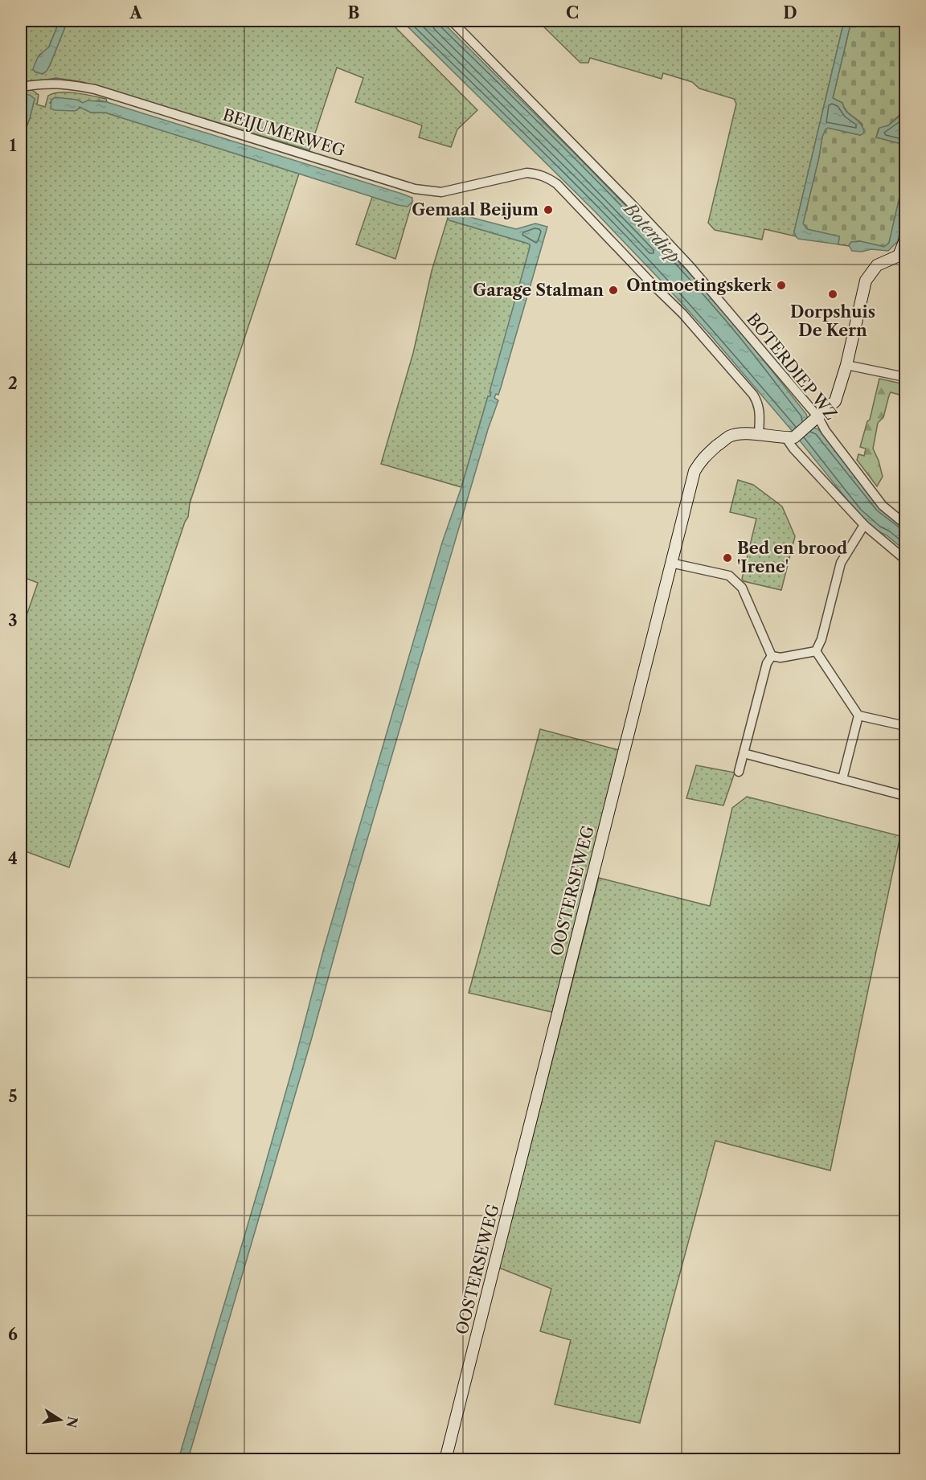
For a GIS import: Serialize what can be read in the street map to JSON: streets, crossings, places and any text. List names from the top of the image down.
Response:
{
  "streets": {
    "street": ["BEIJUMERWEG", "BOTERDIEP WZ", "OOSTERSEWEG"]
  },
  "crossings": [
    ["BEIJUMERWEG", "OOSTERSEWEG"]
  ],
  "water": ["Boterdiep"],
  "places": [
    "Gemaal Beijum",
    "Ontmoetingskerk",
    "Garage Stalman",
    "Dorpshuis De Kern",
    "Bed en brood 'Irene'"
  ],
  "north": "right",
  "grid": {
    "columns": [
      "A",
      "B",
      "C",
      "D"
    ],
    "rows": [
      "1",
      "2",
      "3",
      "4",
      "5",
      "6"
    ]
  }
}
